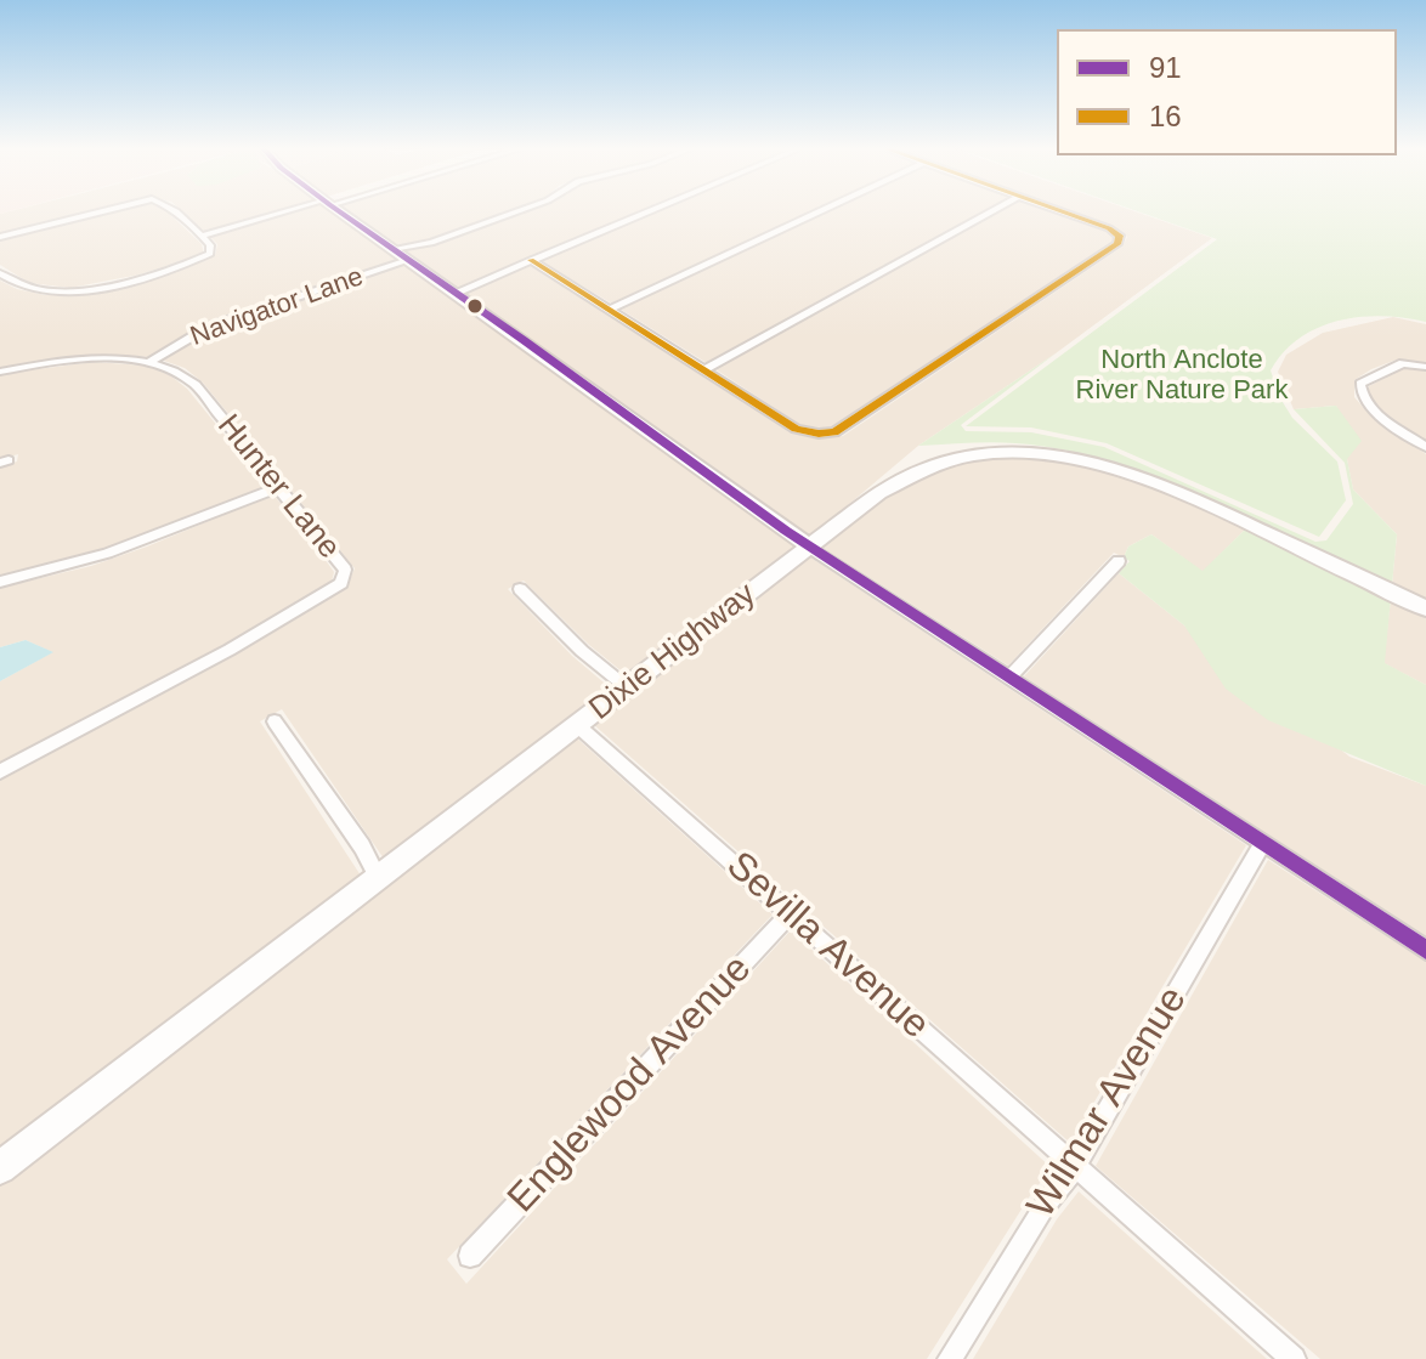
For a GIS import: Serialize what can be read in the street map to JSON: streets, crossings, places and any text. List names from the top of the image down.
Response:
{
  "streets": {
    "street": [
      "Navigator Lane",
      "Hunter Lane",
      "Dixie Highway",
      "Sevilla Avenue",
      "Englewood Avenue",
      "Wilmar Avenue"
    ]
  },
  "crossings": [
    ["Navigator Lane", "Hunter Lane"],
    ["Dixie Highway", "Sevilla Avenue"],
    ["Sevilla Avenue", "Englewood Avenue"],
    ["Sevilla Avenue", "Wilmar Avenue"]
  ],
  "parks": ["North Anclote River Nature Park"],
  "lines": ["transit line 91", "transit line 16"],
  "legend": ["91", "16"]
}
